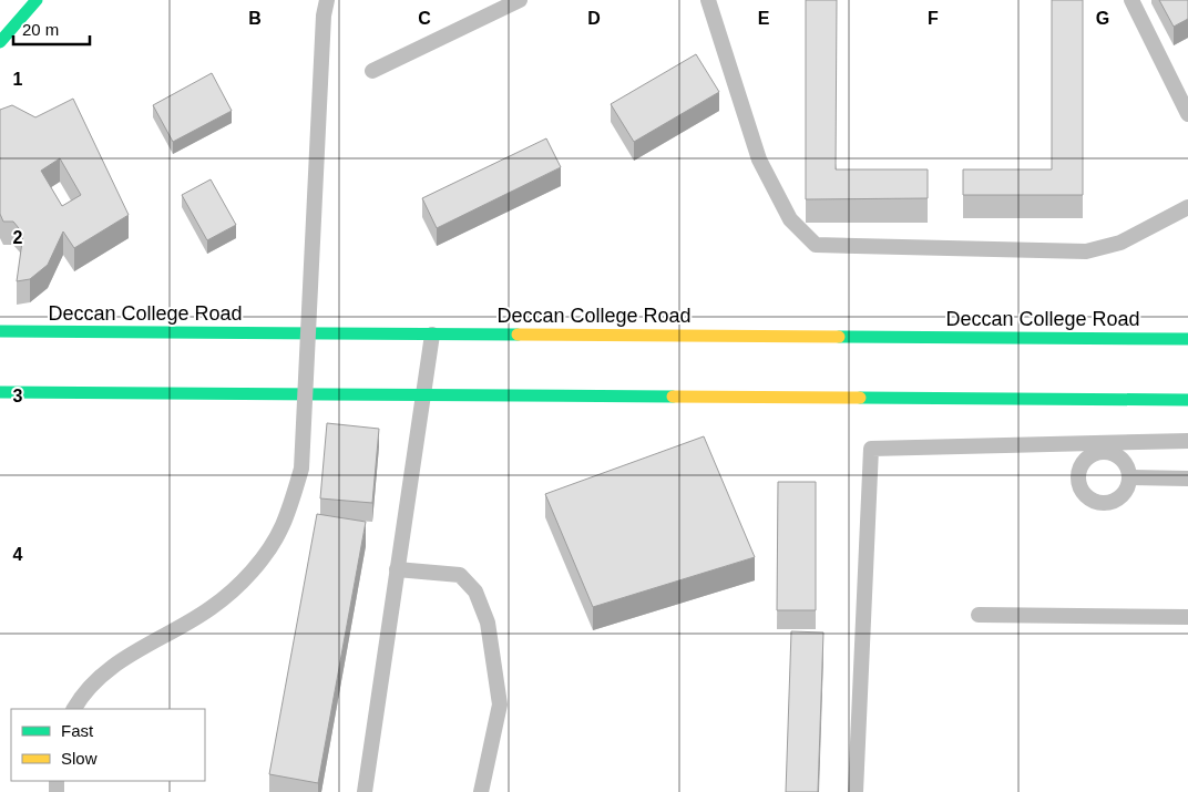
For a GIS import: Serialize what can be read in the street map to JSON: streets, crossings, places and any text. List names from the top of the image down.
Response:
{
  "streets": {
    "main road": ["Deccan College Road"]
  },
  "legend": ["Fast", "Slow"],
  "scale_bar": "20 m",
  "grid": {
    "columns": [
      "B",
      "C",
      "D",
      "E",
      "F",
      "G"
    ],
    "rows": [
      "1",
      "2",
      "3",
      "4"
    ]
  }
}
